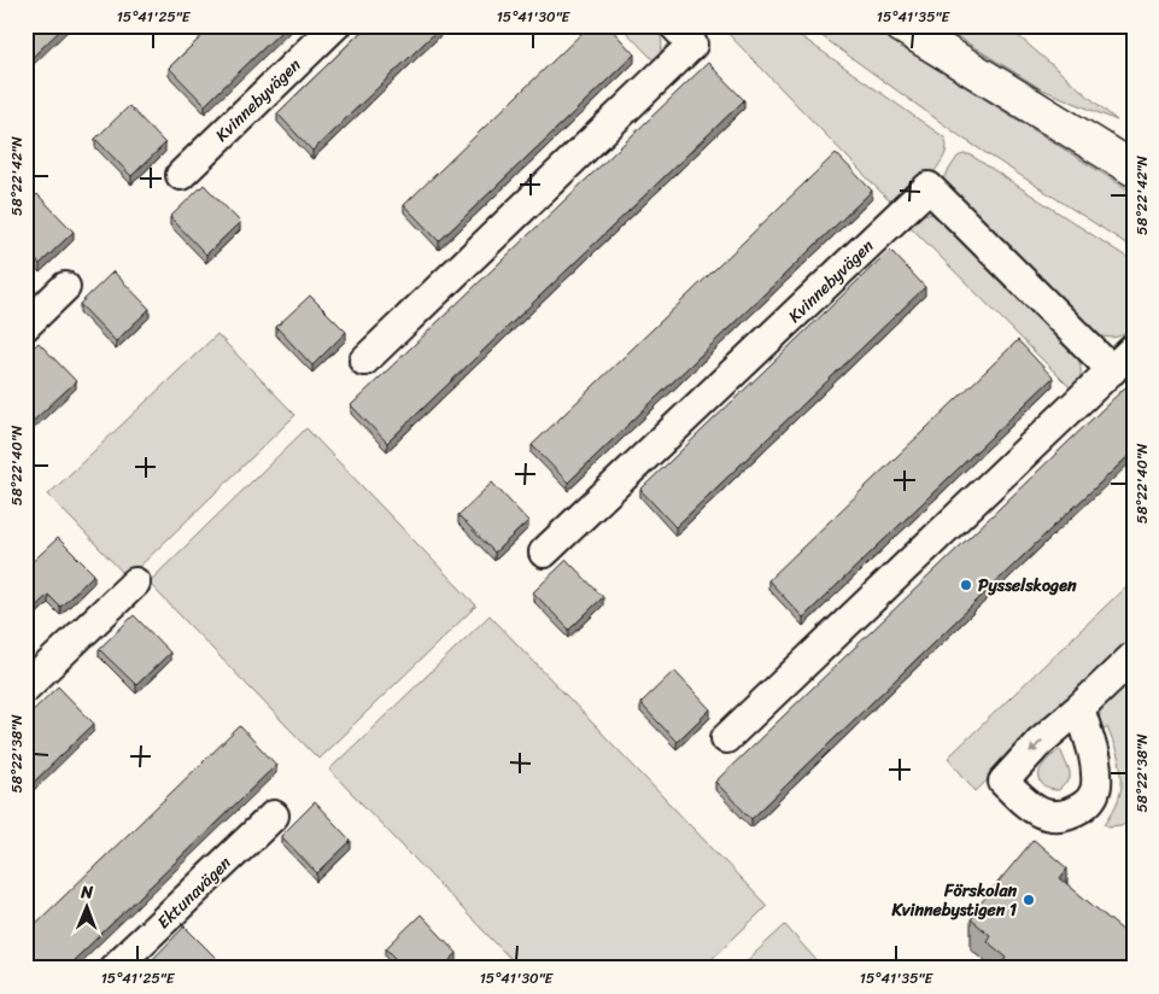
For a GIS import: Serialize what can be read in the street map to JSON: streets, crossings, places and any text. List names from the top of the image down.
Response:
{
  "streets": {
    "street": ["Kvinnebyvägen", "Ektunavägen"]
  },
  "places": ["Pysselskogen", "Förskolan Kvinnebystigen 1"],
  "north": "top",
  "coordinates": [
    "15°41'25\"E",
    "15°41'30\"E",
    "15°41'35\"E",
    "58°22'42\"N",
    "58°22'40\"N",
    "58°22'38\"N"
  ]
}
